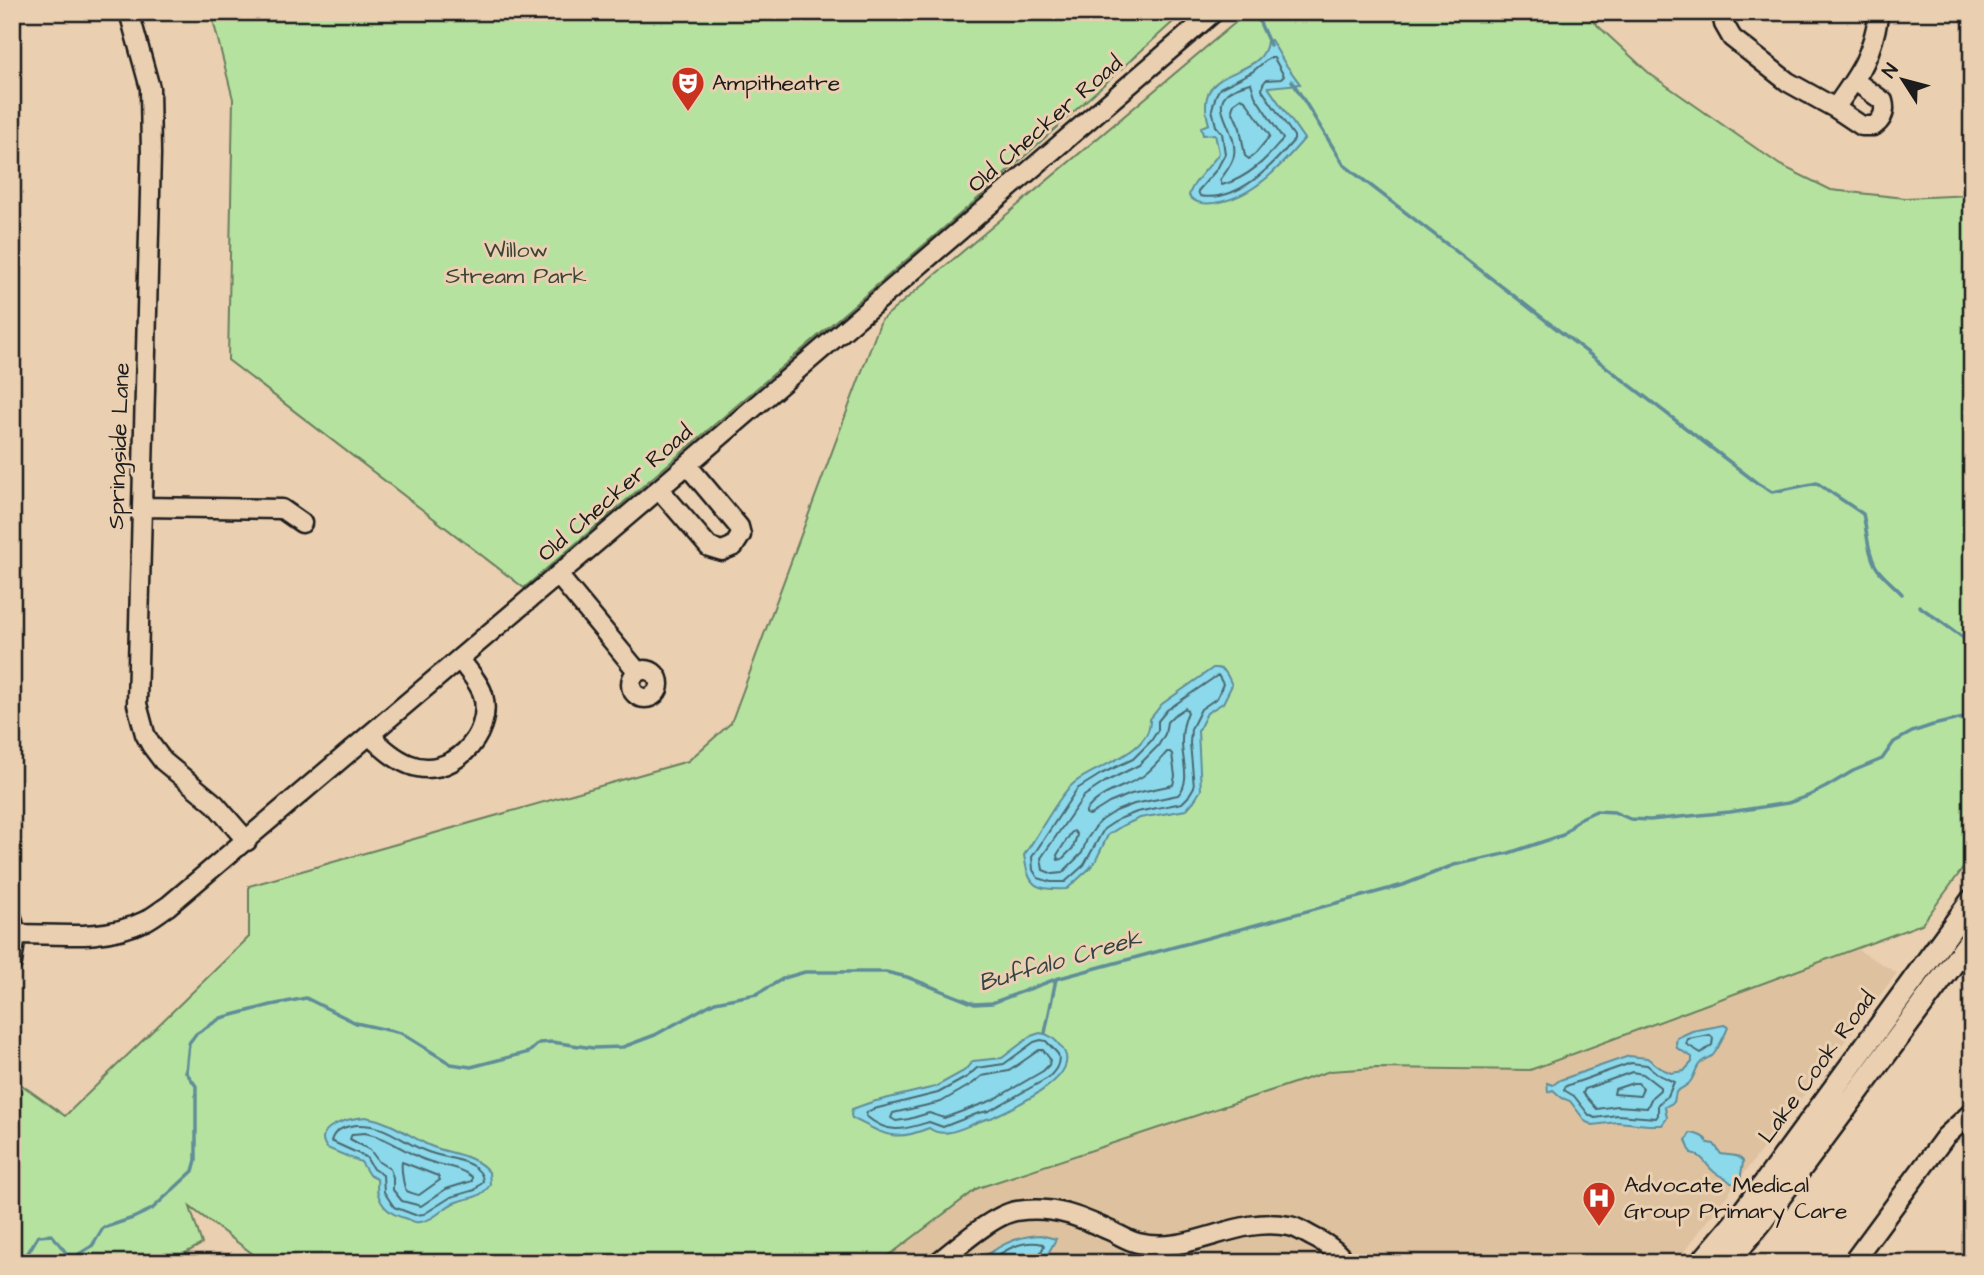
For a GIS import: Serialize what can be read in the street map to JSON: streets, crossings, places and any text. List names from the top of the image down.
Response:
{
  "streets": {
    "main road": ["Lake Cook Road"],
    "street": ["Old Checker Road", "Springside Lane"]
  },
  "crossings": [
    ["Old Checker Road", "Springside Lane"]
  ],
  "water": ["Buffalo Creek"],
  "parks": ["Willow Stream Park"],
  "places": {
    "theatre": ["Ampitheatre"],
    "hospital": ["Advocate Medical Group Primary Care"]
  },
  "north": "top left"
}
